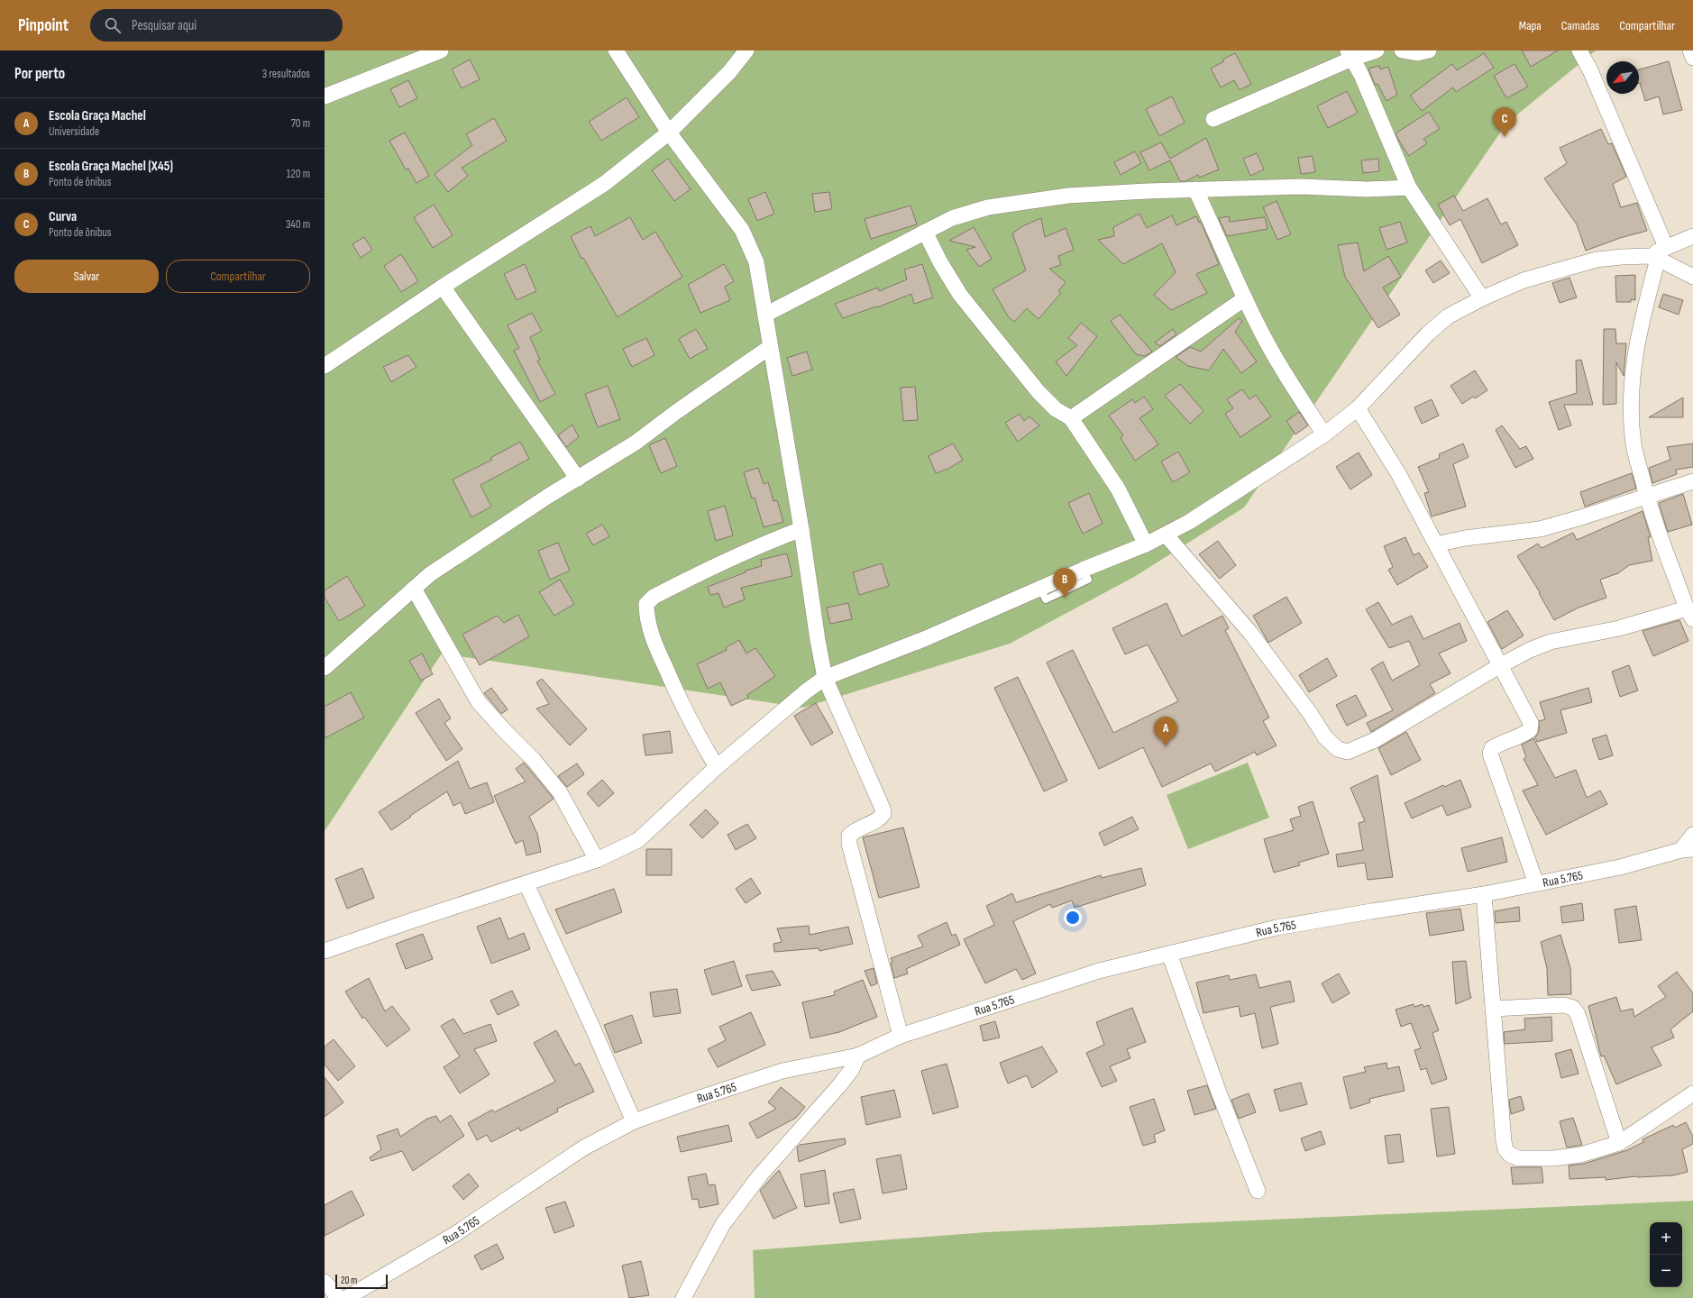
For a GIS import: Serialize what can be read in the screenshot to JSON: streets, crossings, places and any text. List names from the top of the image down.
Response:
{
  "streets": {
    "street": ["Rua 5.765"]
  },
  "scale_bar": "20 m",
  "north": "bottom left",
  "page": {
    "header": "Pinpoint",
    "search": "Pesquisar aqui",
    "nav": ["Mapa", "Camadas", "Compartilhar"],
    "heading": ["Por perto", "3 resultados"],
    "list": [
      {
        "mark": "A",
        "name": "Escola Graça Machel",
        "note": "Universidade",
        "value": "70 m"
      },
      {
        "mark": "B",
        "name": "Escola Graça Machel (X45)",
        "note": "Ponto de ônibus",
        "value": "120 m"
      },
      {
        "mark": "C",
        "name": "Curva",
        "note": "Ponto de ônibus",
        "value": "340 m"
      }
    ],
    "pins": ["C", "B", "A"],
    "buttons": ["Salvar", "Compartilhar"],
    "map_buttons": ["+", "−"],
    "scale": "20 m"
  }
}
